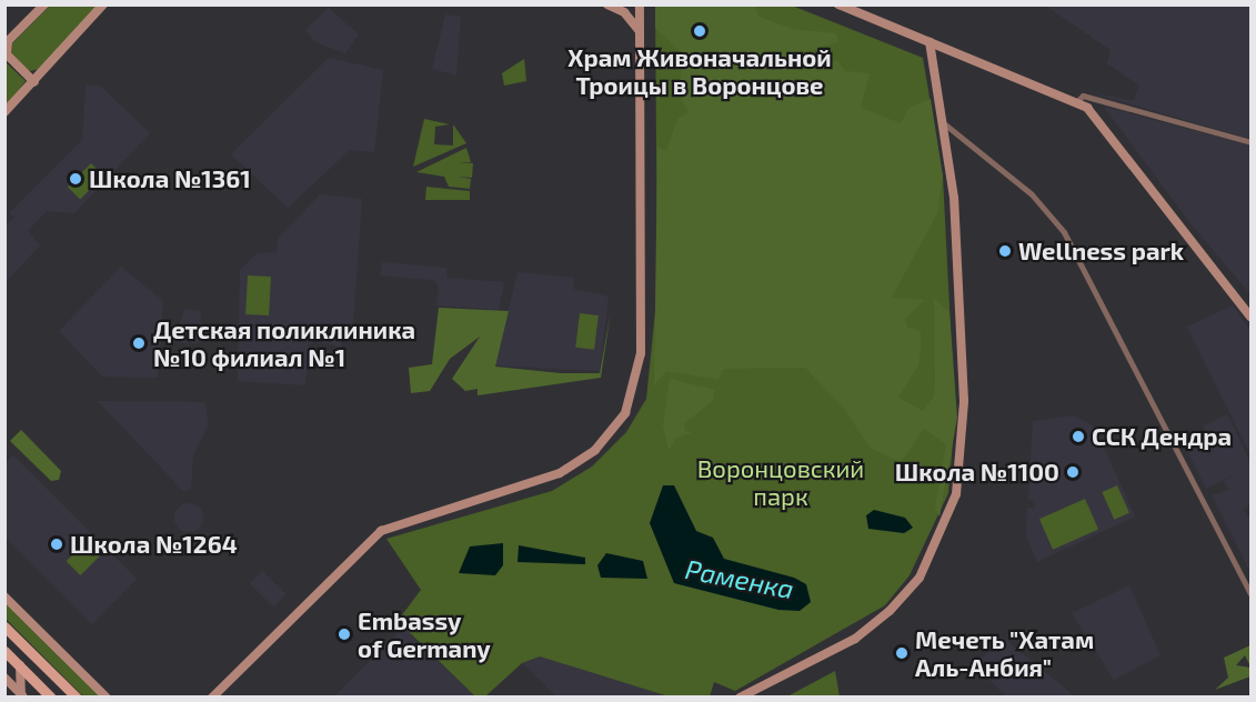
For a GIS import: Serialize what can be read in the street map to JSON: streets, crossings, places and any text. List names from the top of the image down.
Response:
{
  "water": ["Раменка"],
  "parks": ["Воронцовский парк"],
  "places": [
    "Храм Живоначальной Троицы в Воронцове",
    "Школа №1361",
    "Wellness park",
    "Детская поликлиника №10 филиал №1",
    "ССК Дендра",
    "Школа №1100",
    "Школа №1264",
    "Embassy of Germany",
    "Мечеть \"Хатам Аль-Анбия\""
  ]
}
